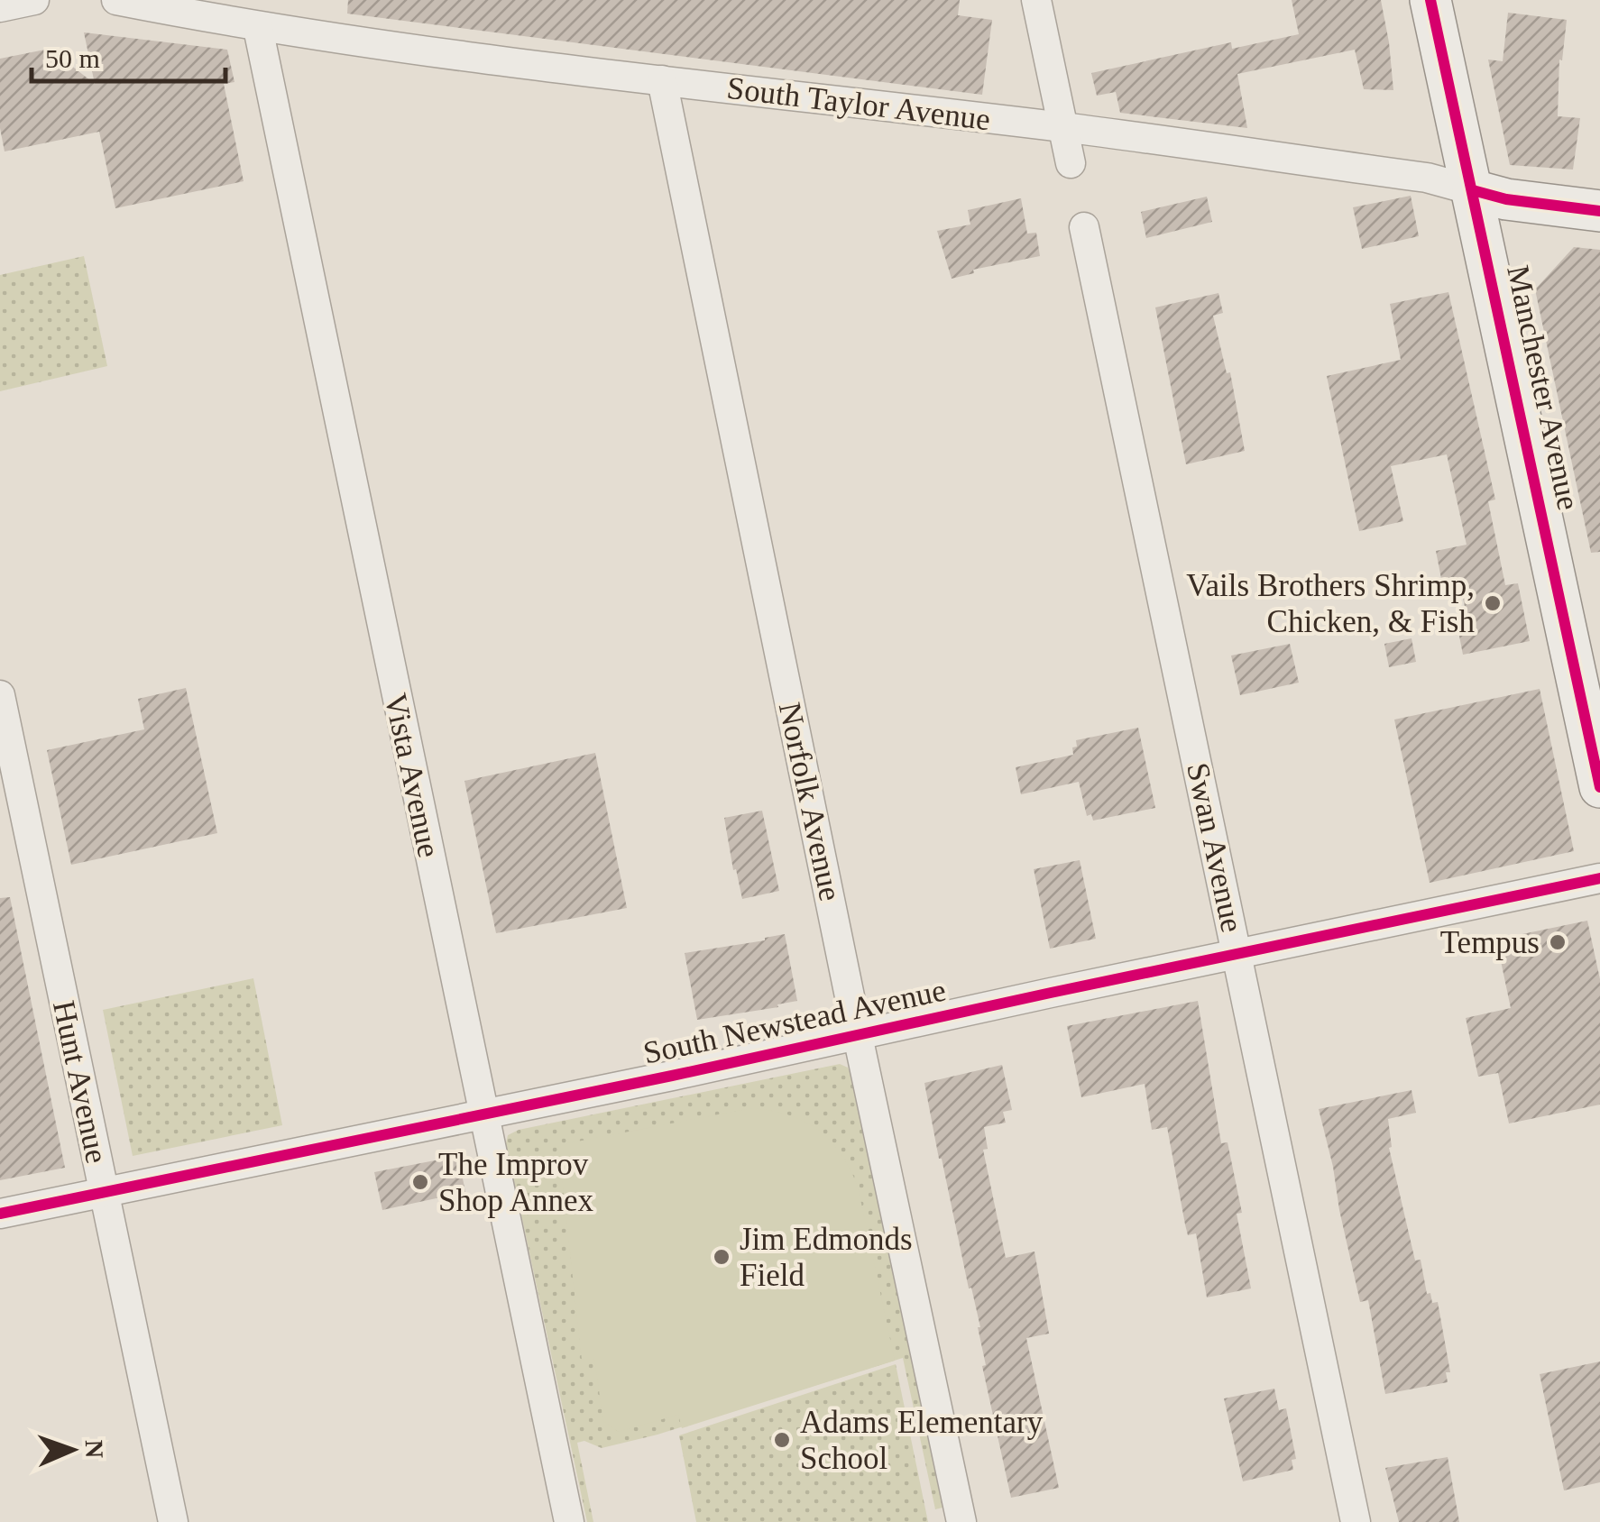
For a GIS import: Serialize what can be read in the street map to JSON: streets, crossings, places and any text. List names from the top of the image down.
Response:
{
  "streets": {
    "main road": ["South Taylor Avenue", "Manchester Avenue"],
    "street": [
      "Vista Avenue",
      "Norfolk Avenue",
      "Swan Avenue",
      "South Newstead Avenue",
      "Hunt Avenue"
    ]
  },
  "crossings": [
    ["South Taylor Avenue", "Manchester Avenue"],
    ["South Taylor Avenue", "Vista Avenue"],
    ["South Taylor Avenue", "Norfolk Avenue"],
    ["Vista Avenue", "South Newstead Avenue"],
    ["Norfolk Avenue", "South Newstead Avenue"],
    ["Swan Avenue", "South Newstead Avenue"],
    ["South Newstead Avenue", "Hunt Avenue"]
  ],
  "places": [
    "Vails Brothers Shrimp, Chicken, & Fish",
    "Tempus",
    "The Improv Shop Annex",
    "Jim Edmonds Field",
    "Adams Elementary School"
  ],
  "scale_bar": "50 m",
  "north": "right"
}
